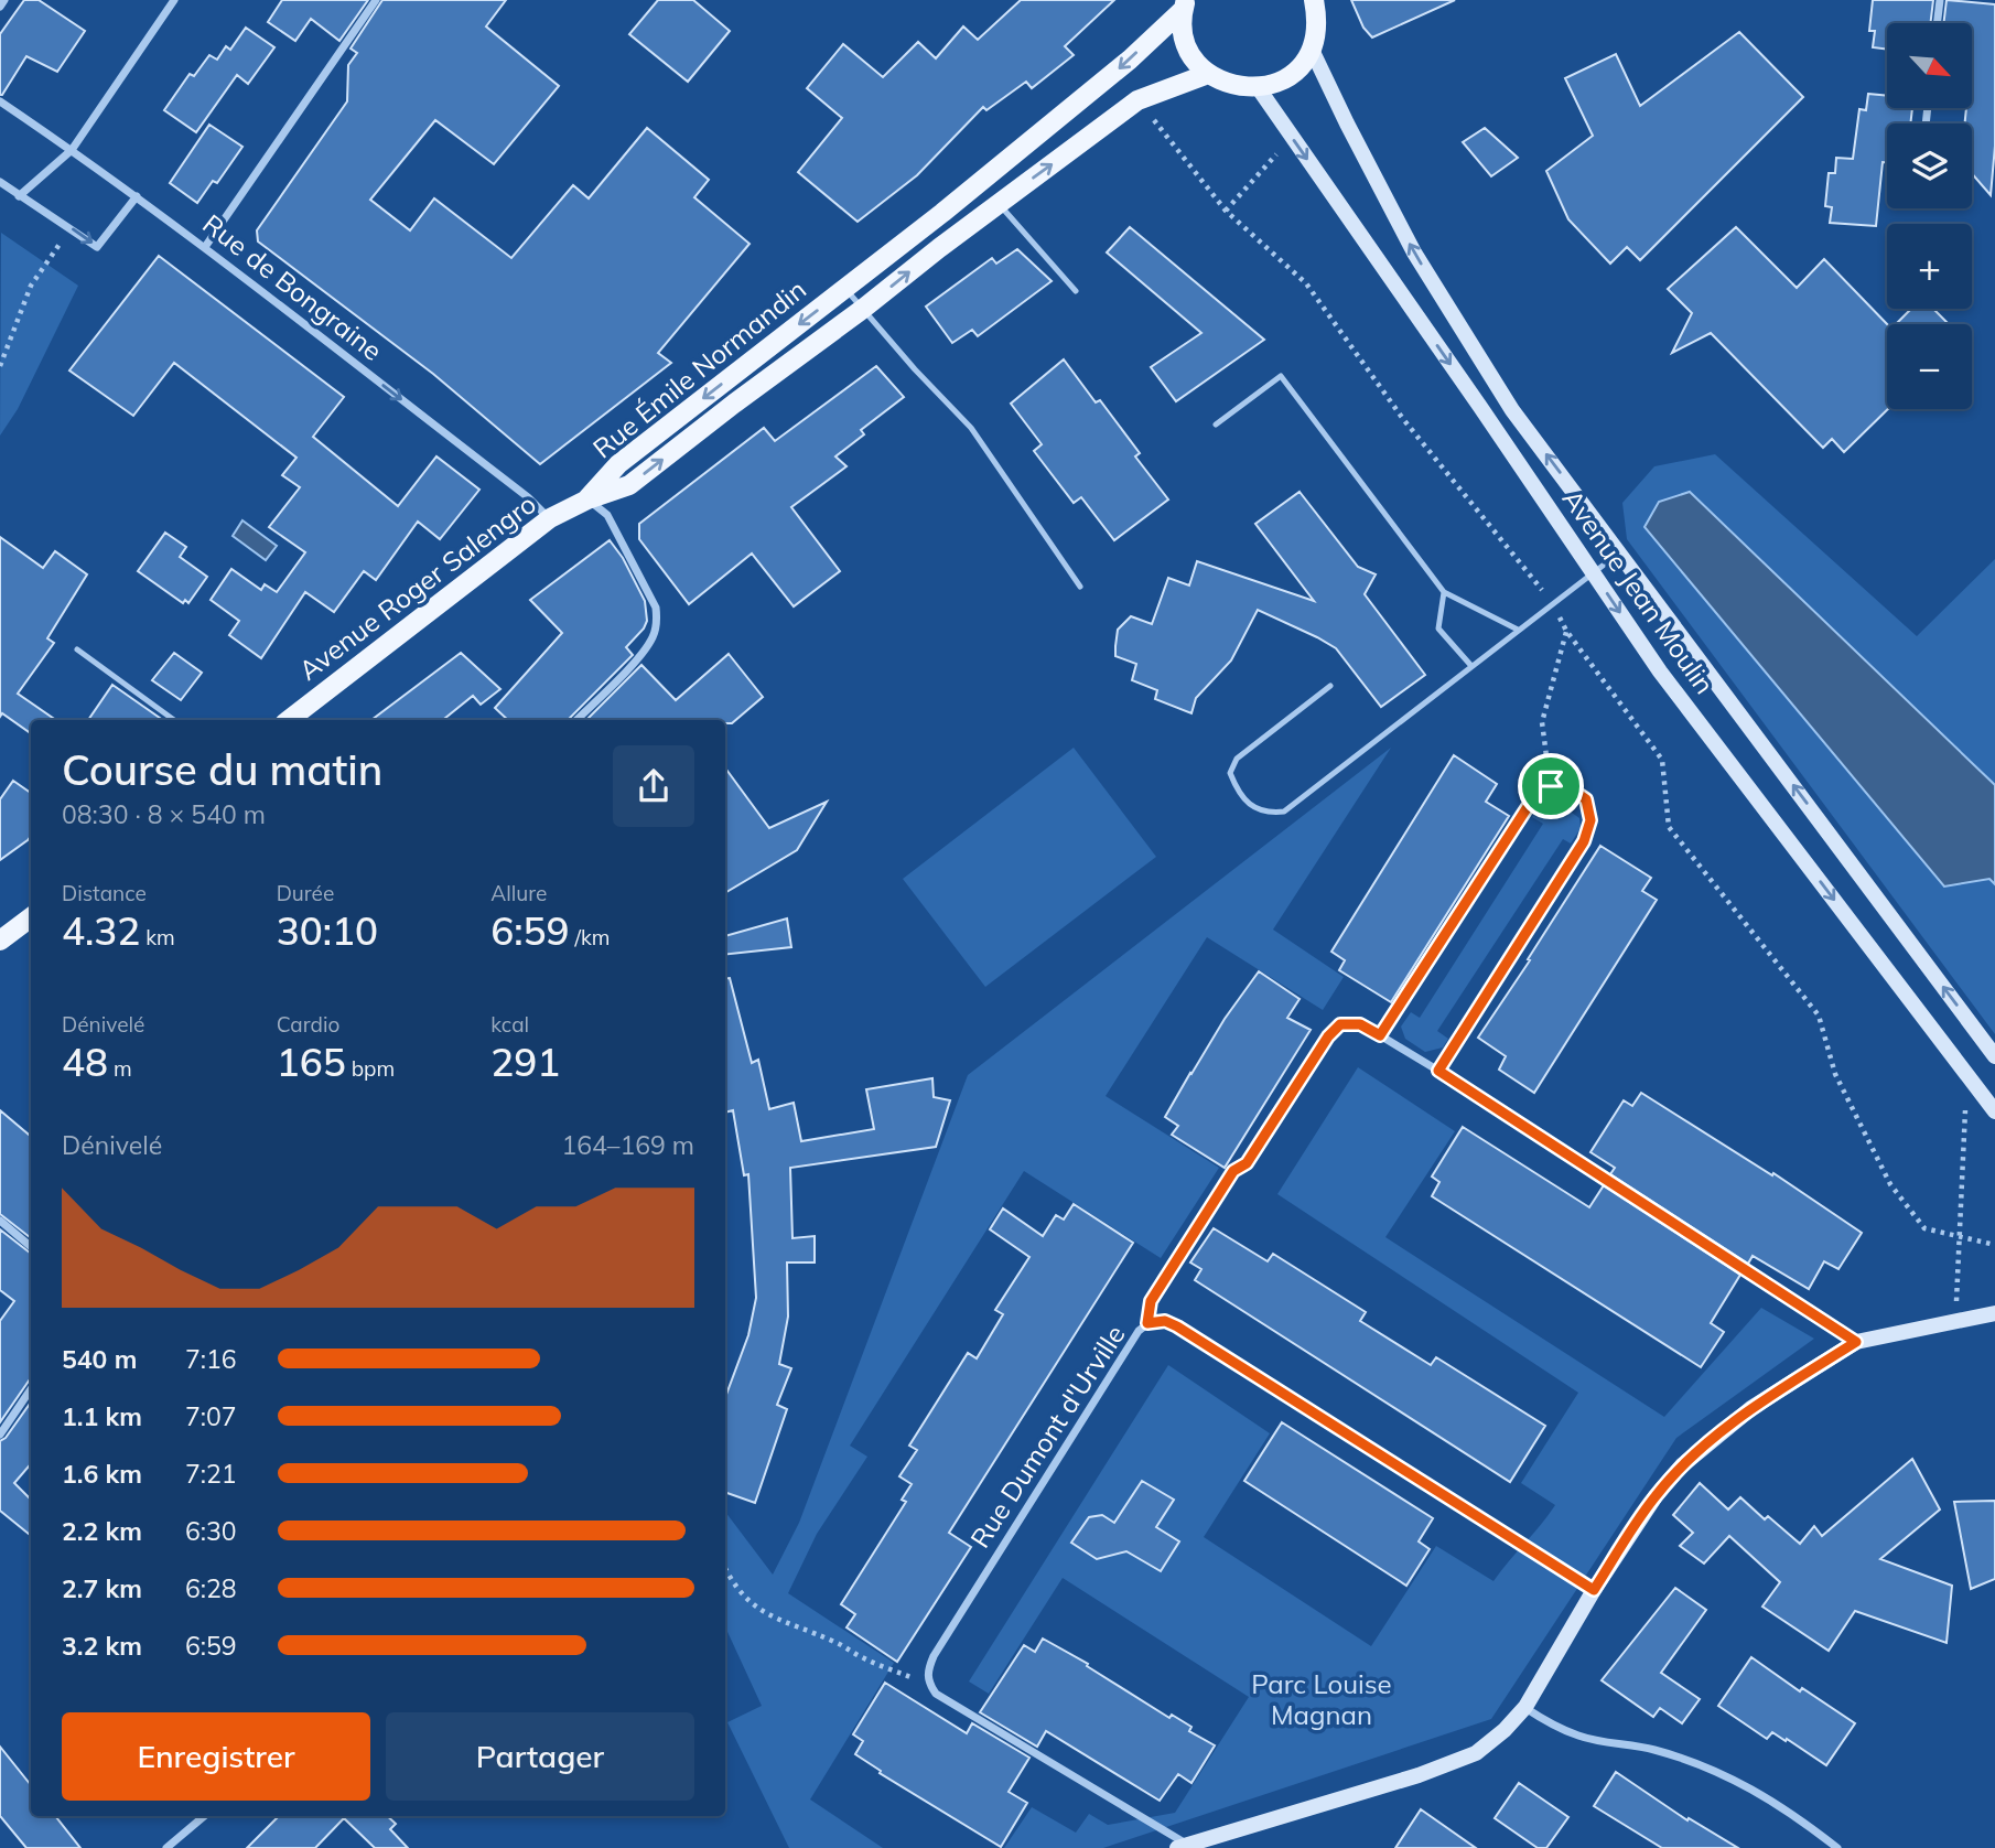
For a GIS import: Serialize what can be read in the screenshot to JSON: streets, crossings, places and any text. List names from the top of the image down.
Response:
{
  "streets": {
    "main road": ["Rue Émile Normandin", "Avenue Roger Salengro", "Avenue Jean Moulin"],
    "street": ["Rue de Bongraine", "Rue Dumont d'Urville"]
  },
  "crossings": [
    ["Rue de Bongraine", "Avenue Roger Salengro"],
    ["Rue Émile Normandin", "Avenue Roger Salengro"]
  ],
  "one_way": ["Rue de Bongraine"],
  "parks": ["Parc Louise Magnan"],
  "north": "bottom right",
  "page": {
    "map_buttons": ["+", "−"],
    "heading": ["Course du matin", "08:30 · 8 × 540 m"],
    "stats": [
      ["Distance", "4.32 km"],
      ["Durée", "30:10"],
      ["Allure", "6:59 /km"],
      ["Dénivelé", "48 m"],
      ["Cardio", "165 bpm"],
      ["kcal", "291"]
    ],
    "chart": ["Dénivelé", "164–169 m"],
    "list": [
      {
        "name": "540 m",
        "note": "7:16"
      },
      {
        "name": "1.1 km",
        "note": "7:07"
      },
      {
        "name": "1.6 km",
        "note": "7:21"
      },
      {
        "name": "2.2 km",
        "note": "6:30"
      },
      {
        "name": "2.7 km",
        "note": "6:28"
      },
      {
        "name": "3.2 km",
        "note": "6:59"
      }
    ],
    "buttons": ["Enregistrer", "Partager"]
  }
}
